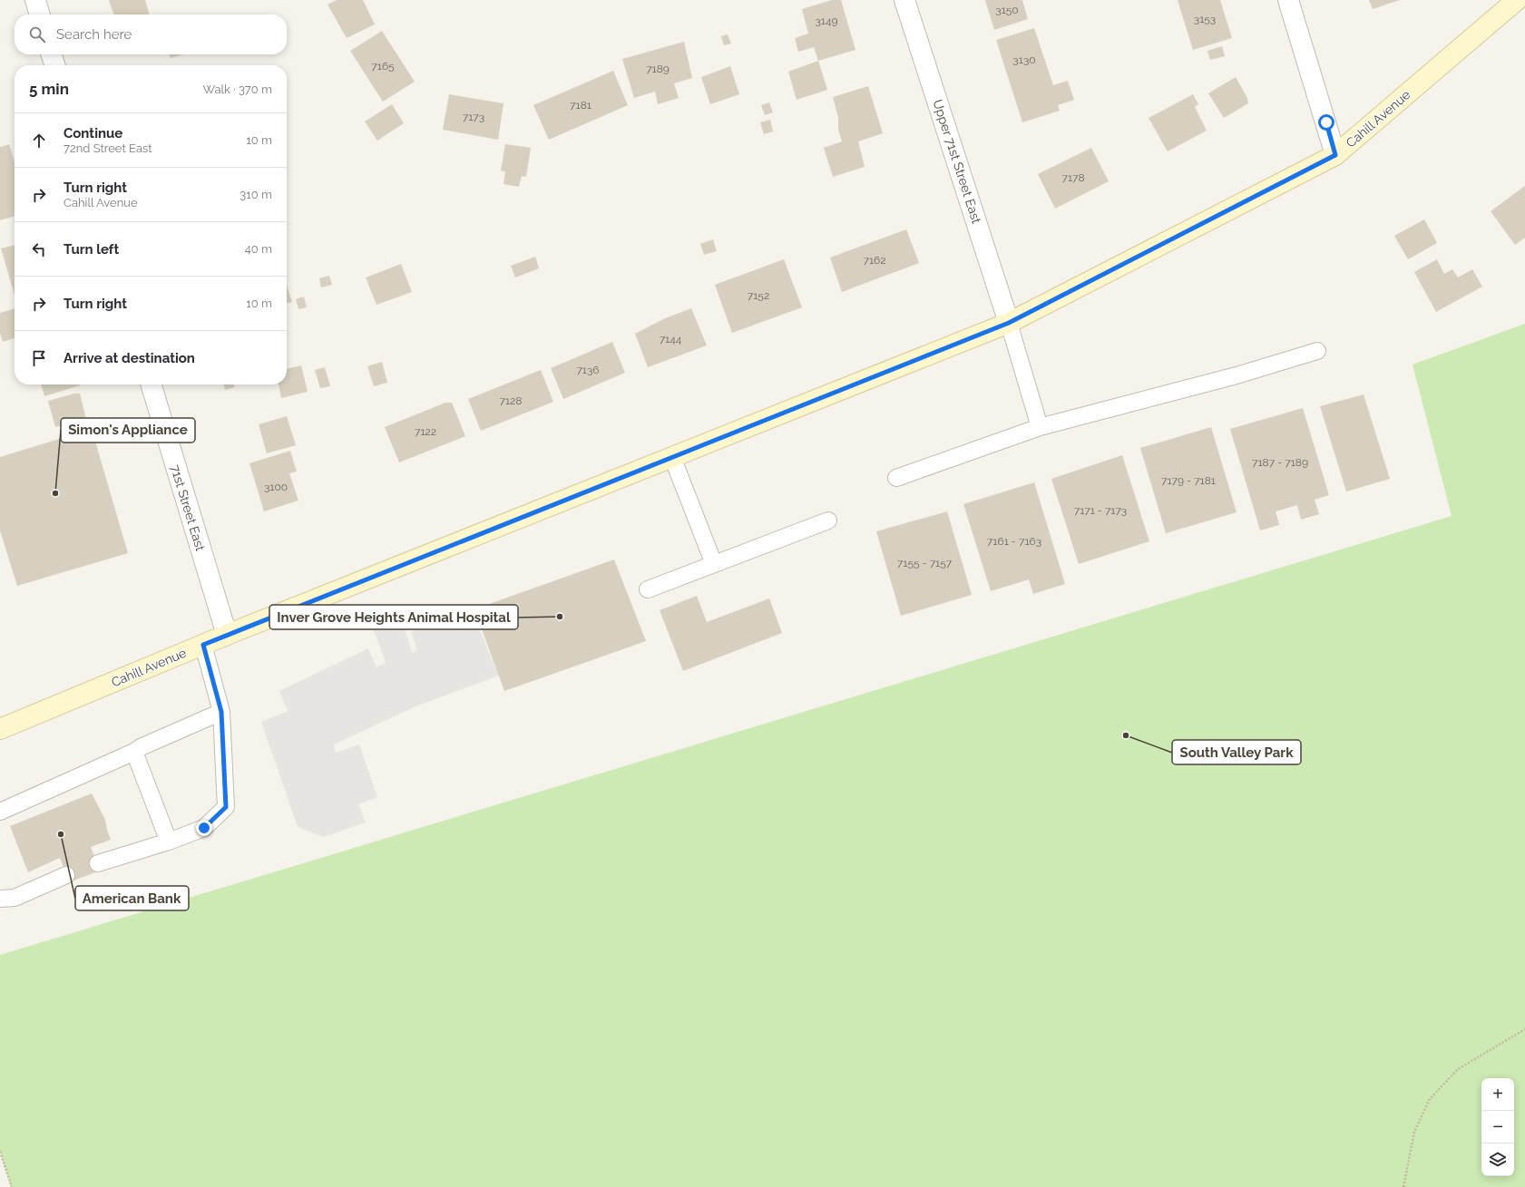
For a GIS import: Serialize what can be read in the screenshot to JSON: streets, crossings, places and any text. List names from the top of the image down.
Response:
{
  "streets": {
    "street": ["Cahill Avenue", "Upper 71st Street East", "71st Street East"]
  },
  "crossings": [
    ["Cahill Avenue", "Upper 71st Street East"],
    ["Cahill Avenue", "71st Street East"]
  ],
  "places": [
    "Simon's Appliance",
    "Inver Grove Heights Animal Hospital",
    "South Valley Park",
    "American Bank"
  ],
  "house_numbers": [
    "3150",
    "3153",
    "3149",
    "3130",
    "7165",
    "7189",
    "7181",
    "7173",
    "7178",
    "7162",
    "7152",
    "7144",
    "7136",
    "7128",
    "7122",
    "7187 - 7189",
    "7179 - 7181",
    "3100",
    "7171 - 7173",
    "7161 - 7163",
    "7155 - 7157"
  ],
  "page": {
    "search": "Search here",
    "heading": ["5 min", "Walk · 370 m"],
    "list": [
      ["Continue", "72nd Street East", "10 m"],
      ["Turn right", "Cahill Avenue", "310 m"],
      ["Turn left", "40 m"],
      ["Turn right", "10 m"],
      "Arrive at destination"
    ],
    "map_buttons": ["+", "−"]
  }
}
